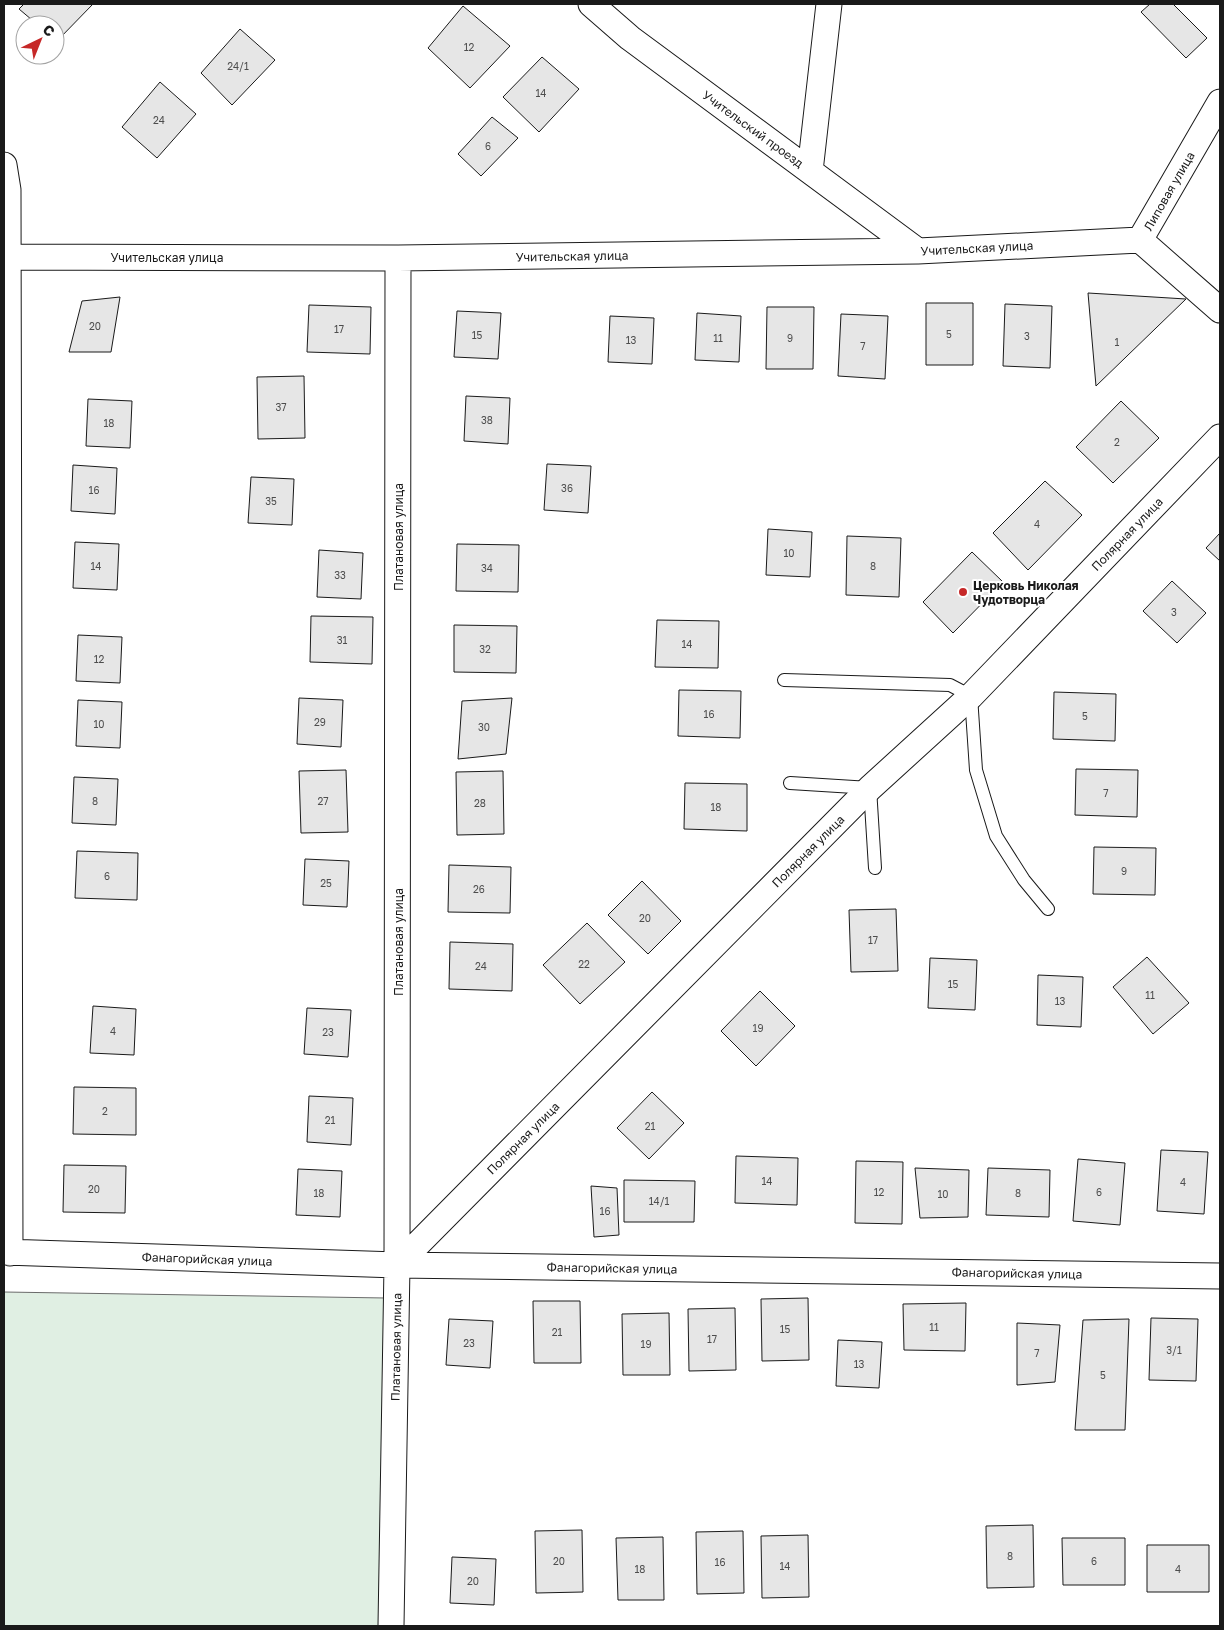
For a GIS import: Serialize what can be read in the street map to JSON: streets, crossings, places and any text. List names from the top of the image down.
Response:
{
  "streets": {
    "street": [
      "Учительский проезд",
      "Липовая улица",
      "Учительская улица",
      "Полярная улица",
      "Платановая улица",
      "Фанагорийская улица"
    ]
  },
  "crossings": [
    ["Учительский проезд", "Учительская улица"],
    ["Липовая улица", "Учительская улица"],
    ["Учительская улица", "Платановая улица"],
    ["Полярная улица", "Платановая улица"],
    ["Полярная улица", "Фанагорийская улица"],
    ["Платановая улица", "Фанагорийская улица"]
  ],
  "places": ["Церковь Николая Чудотворца"],
  "house_numbers": [
    "12",
    "24/1",
    "14",
    "24",
    "6",
    "20",
    "17",
    "5",
    "15",
    "3",
    "11",
    "9",
    "13",
    "1",
    "7",
    "37",
    "38",
    "18",
    "2",
    "36",
    "16",
    "35",
    "4",
    "10",
    "14",
    "8",
    "34",
    "33",
    "3",
    "31",
    "14",
    "32",
    "12",
    "16",
    "5",
    "29",
    "10",
    "30",
    "7",
    "8",
    "27",
    "28",
    "18",
    "9",
    "6",
    "25",
    "26",
    "20",
    "17",
    "22",
    "24",
    "15",
    "11",
    "13",
    "19",
    "4",
    "23",
    "2",
    "21",
    "21",
    "14",
    "4",
    "20",
    "12",
    "6",
    "18",
    "8",
    "10",
    "14/1",
    "16",
    "11",
    "15",
    "21",
    "17",
    "23",
    "19",
    "3/1",
    "7",
    "13",
    "5",
    "8",
    "20",
    "6",
    "16",
    "14",
    "18",
    "4",
    "20"
  ],
  "north": "top right"
}
